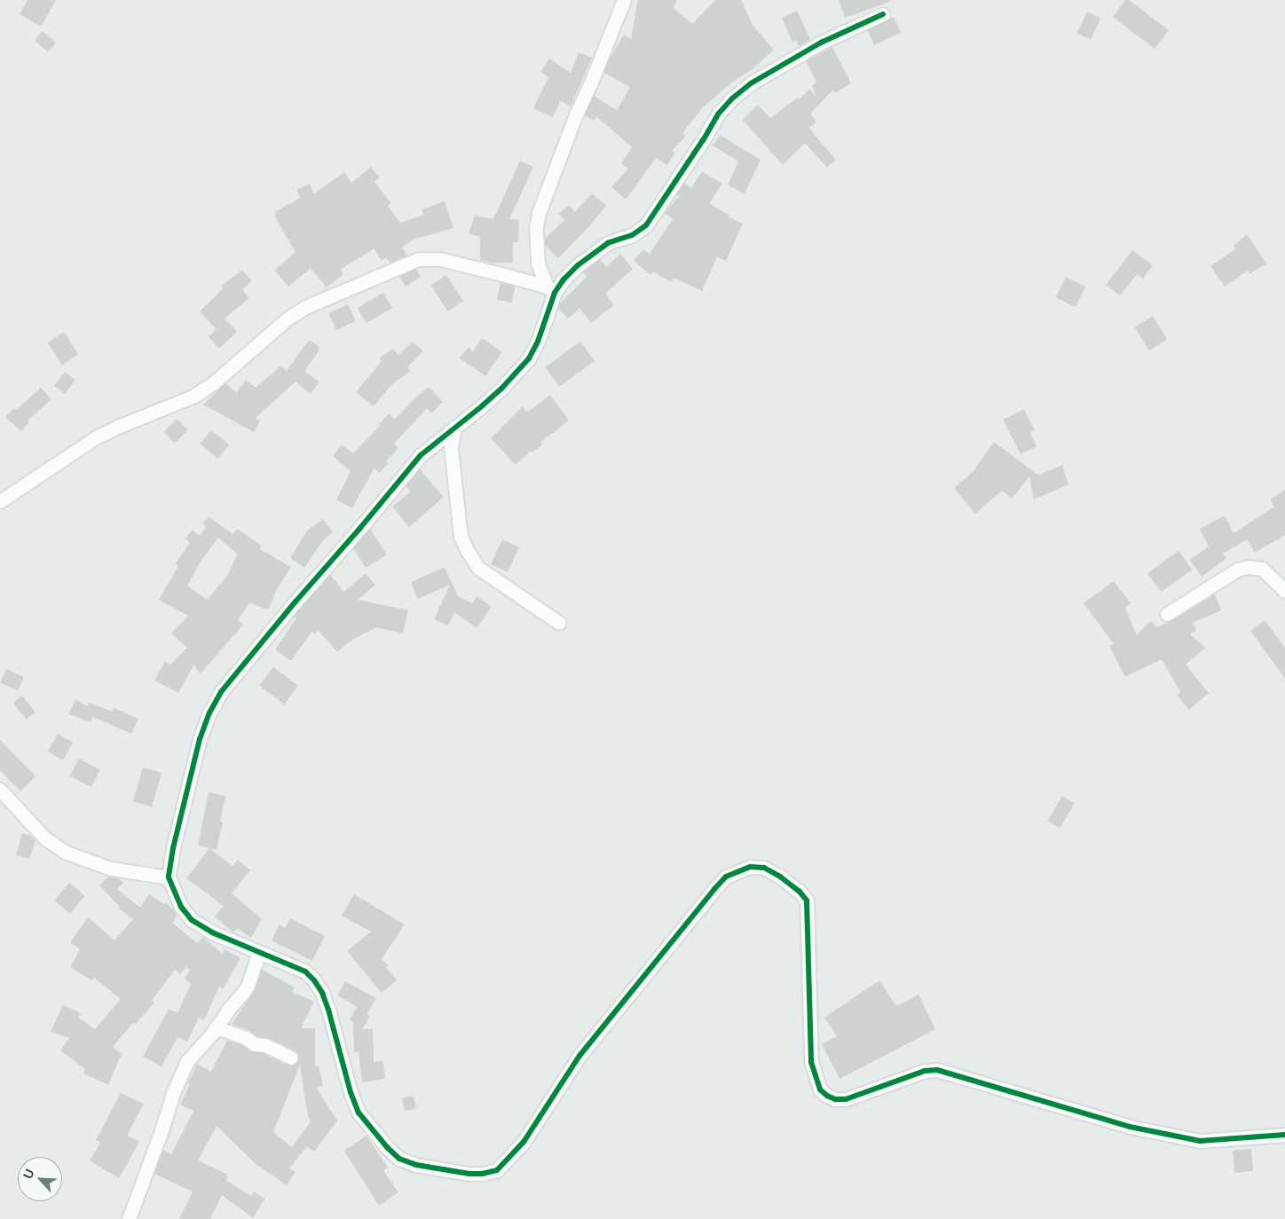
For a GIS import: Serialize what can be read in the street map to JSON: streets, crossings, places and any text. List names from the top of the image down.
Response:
{
  "north": "top left"
}
